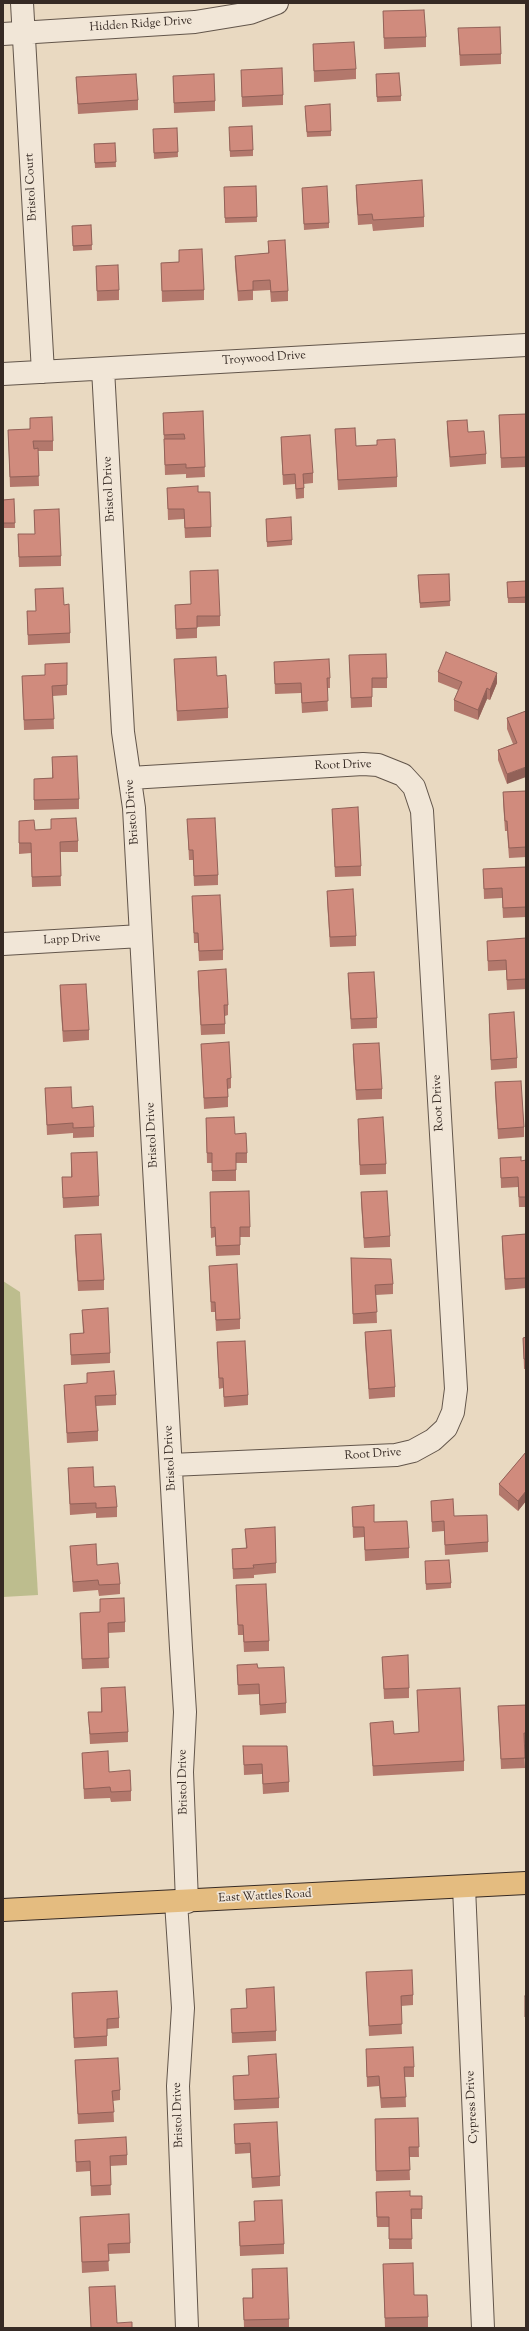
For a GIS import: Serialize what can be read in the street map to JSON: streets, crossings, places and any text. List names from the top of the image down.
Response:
{
  "streets": {
    "main road": ["East Wattles Road"],
    "street": [
      "Hidden Ridge Drive",
      "Bristol Court",
      "Troywood Drive",
      "Bristol Drive",
      "Root Drive",
      "Lapp Drive",
      "Cypress Drive"
    ]
  },
  "crossings": [
    ["Hidden Ridge Drive", "Bristol Court"],
    ["Bristol Court", "Troywood Drive"],
    ["Troywood Drive", "Bristol Drive"],
    ["Bristol Drive", "Root Drive"],
    ["Bristol Drive", "Lapp Drive"],
    ["Bristol Drive", "East Wattles Road"],
    ["East Wattles Road", "Cypress Drive"]
  ]
}
